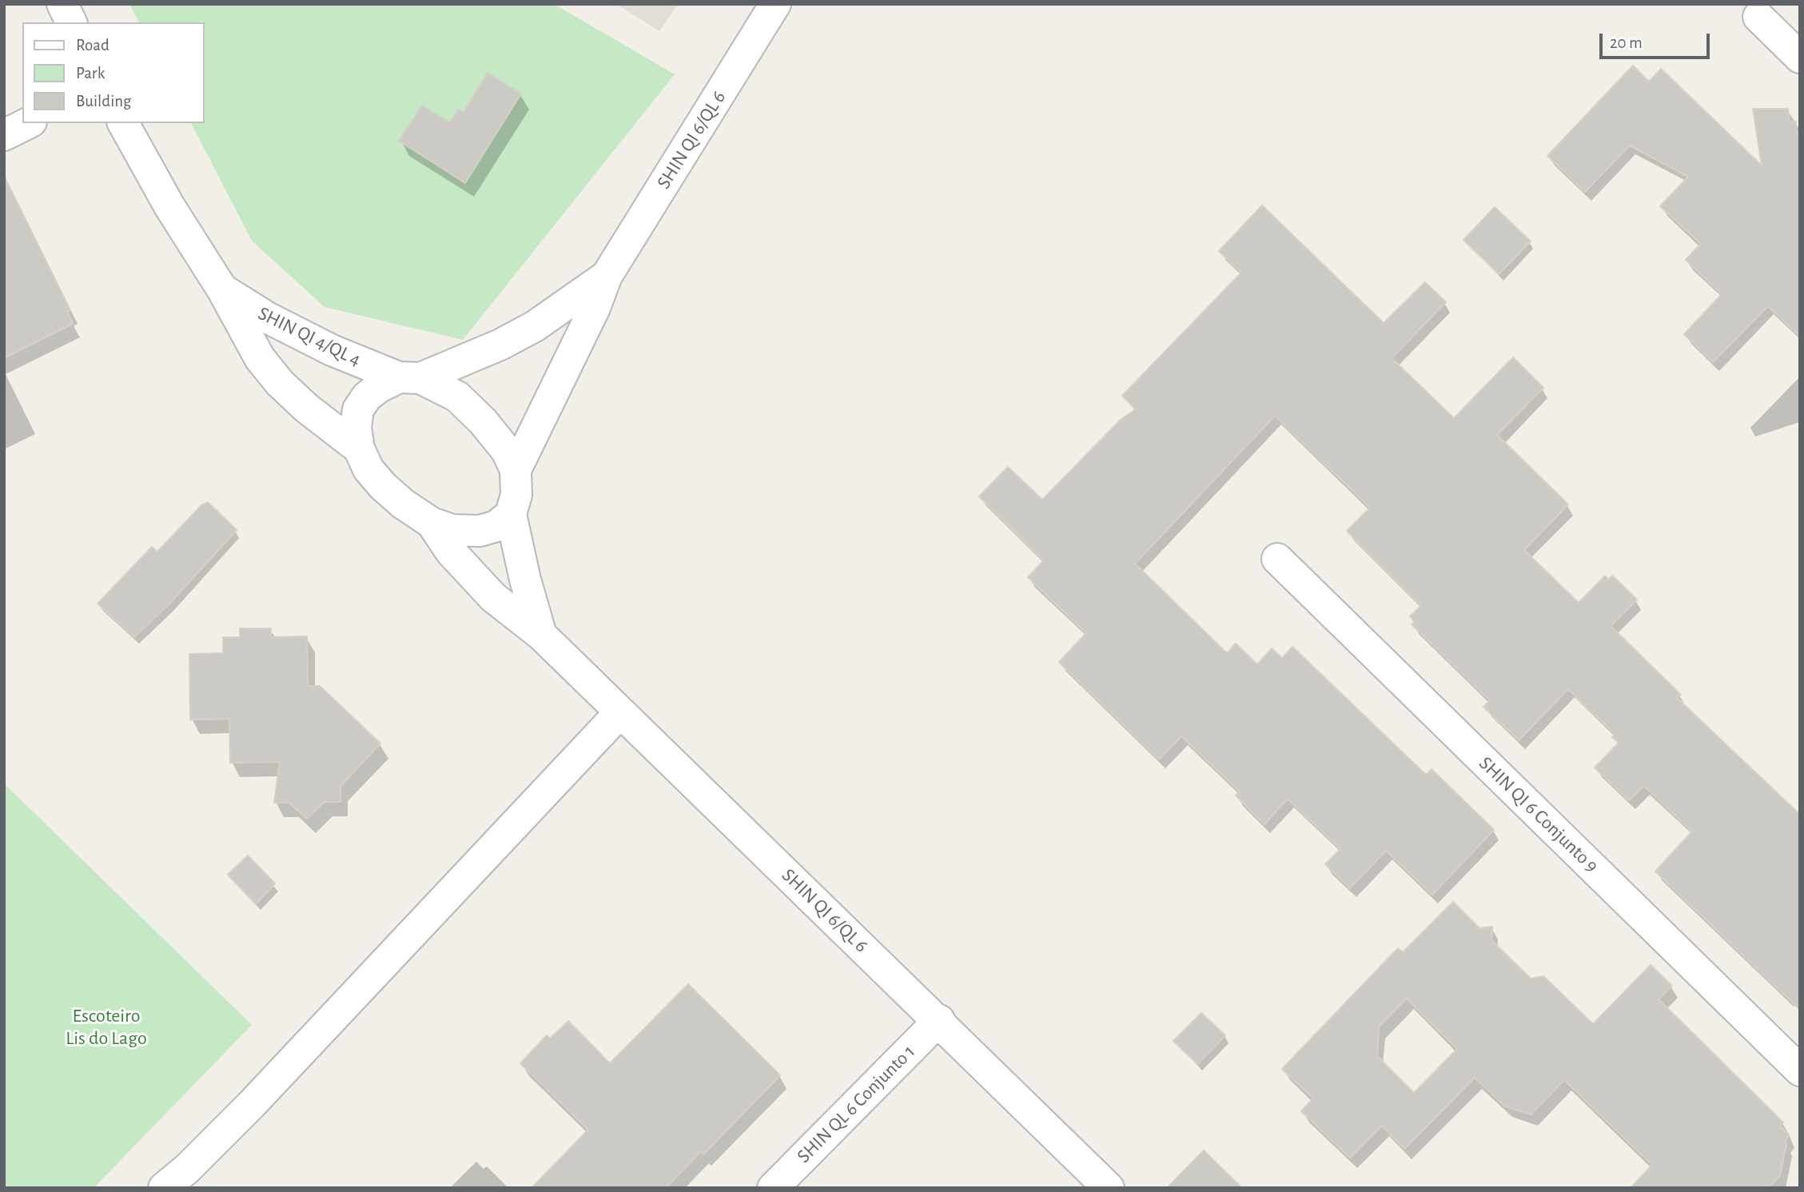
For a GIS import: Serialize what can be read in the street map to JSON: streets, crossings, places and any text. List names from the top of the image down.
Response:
{
  "streets": {
    "street": [
      "SHIN QI 6/QL 6",
      "SHIN QI 4/QL 4",
      "SHIN QI 6 Conjunto 9",
      "SHIN QL 6 Conjunto 1"
    ]
  },
  "crossings": [
    ["SHIN QI 6/QL 6", "SHIN QI 4/QL 4"],
    ["SHIN QI 6/QL 6", "SHIN QL 6 Conjunto 1"]
  ],
  "parks": ["Escoteiro Lis do Lago"],
  "legend": ["Road", "Park", "Building"],
  "scale_bar": "20 m"
}
